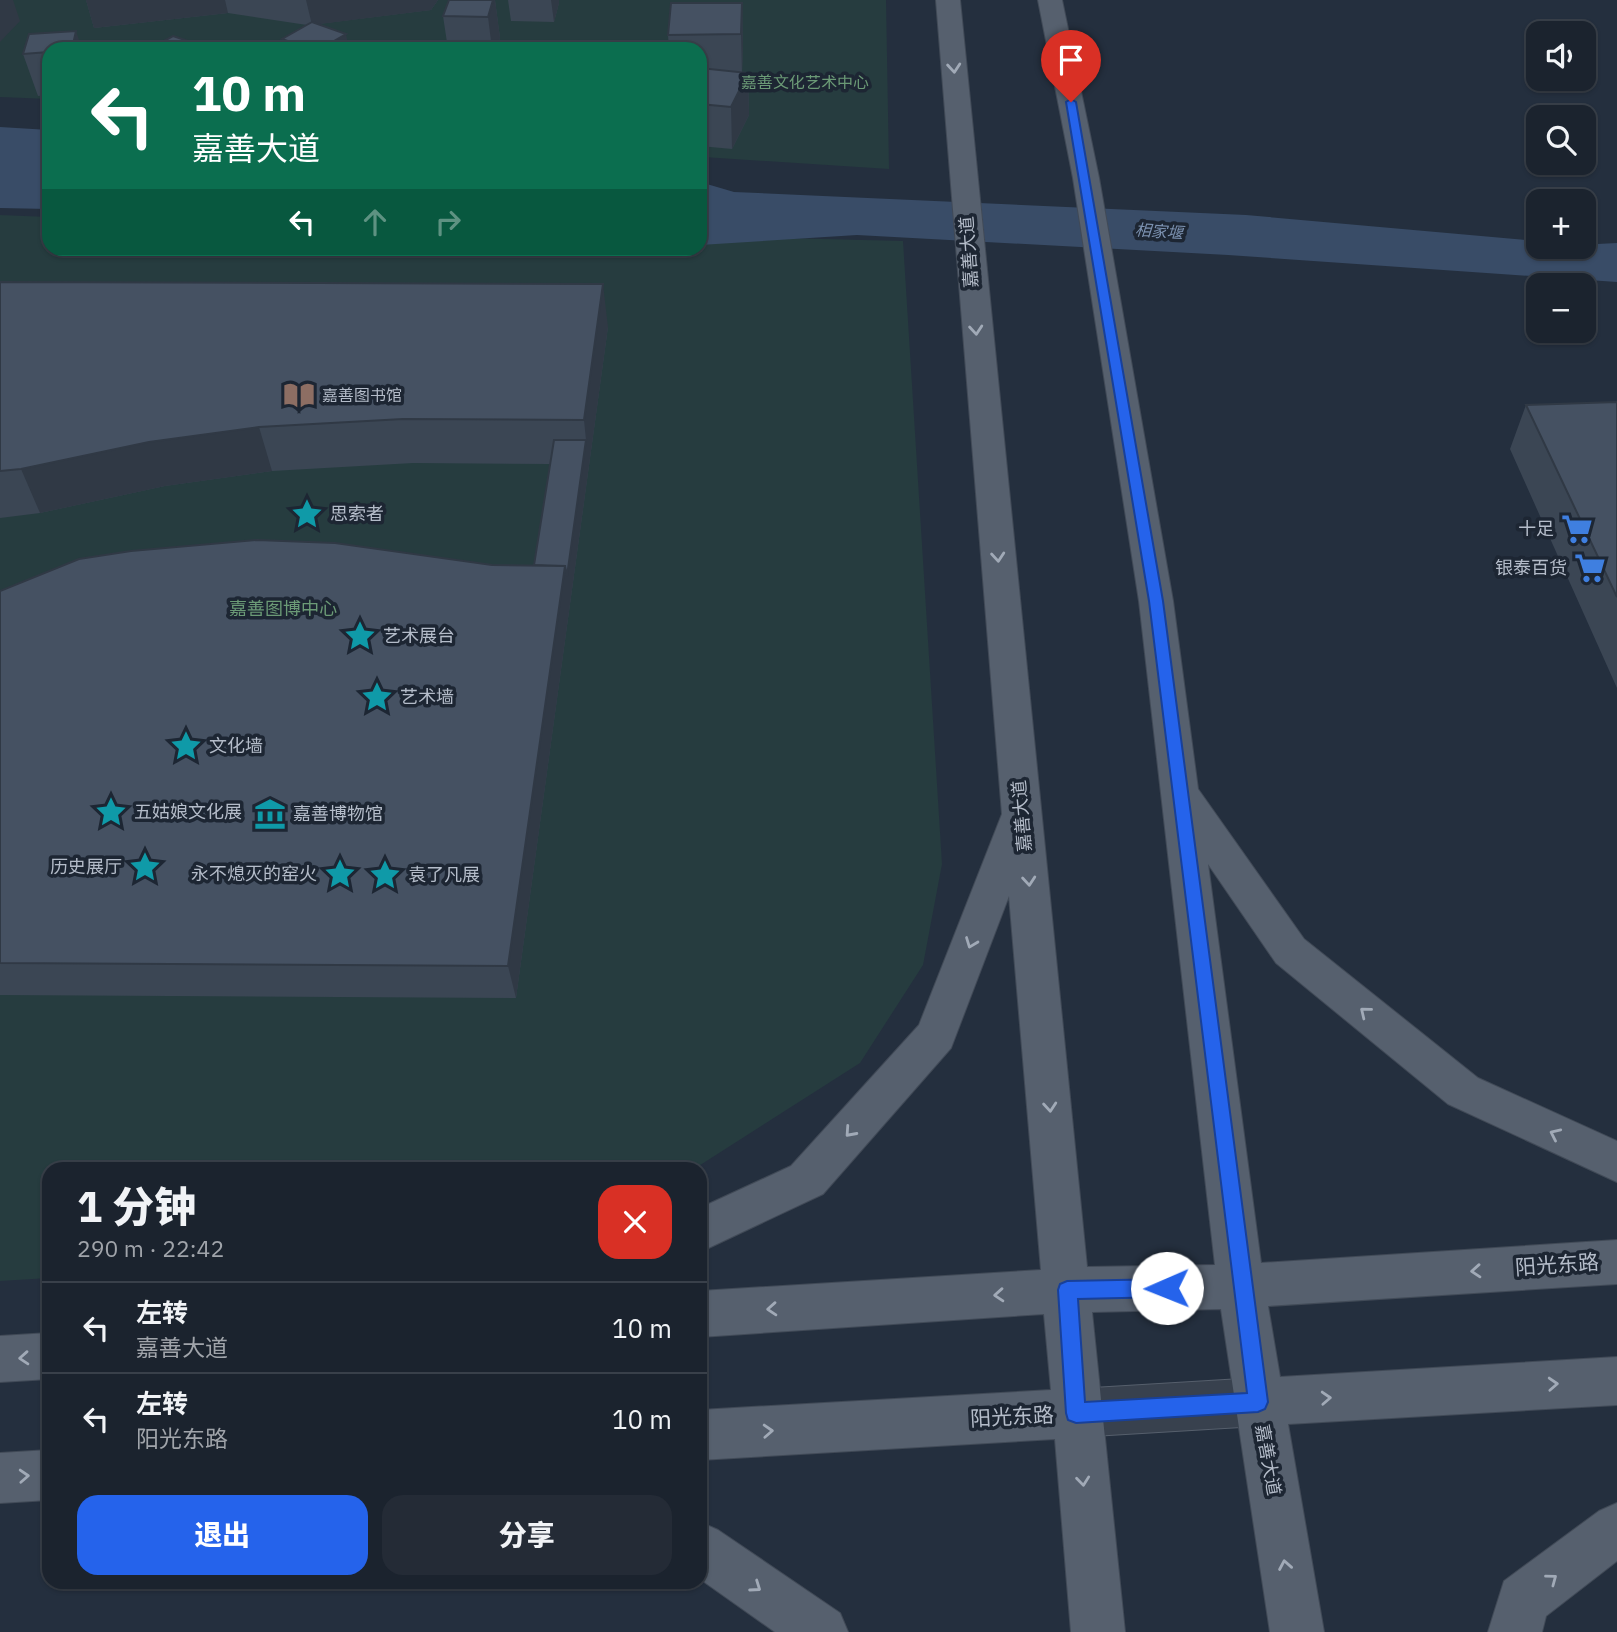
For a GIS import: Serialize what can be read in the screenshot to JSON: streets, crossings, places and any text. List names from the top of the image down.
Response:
{
  "streets": {
    "main road": ["嘉善大道", "阳光东路"]
  },
  "crossings": [
    ["嘉善大道", "阳光东路"]
  ],
  "water": ["相家堰"],
  "parks": ["嘉善文化艺术中心", "嘉善图博中心"],
  "places": {
    "library": ["嘉善图书馆"],
    "place": [
      "思索者",
      "艺术展台",
      "艺术墙",
      "文化墙",
      "五姑娘文化展",
      "历史展厅",
      "永不熄灭的窑火",
      "袁了凡展"
    ],
    "supermarket": ["十足", "银泰百货"],
    "museum": ["嘉善博物馆"]
  },
  "page": {
    "map_buttons": ["+", "−"],
    "turn": ["10 m", "嘉善大道"],
    "heading": ["1 分钟", "290 m · 22:42"],
    "list": [
      {
        "name": "左转",
        "note": "嘉善大道",
        "value": "10 m"
      },
      {
        "name": "左转",
        "note": "阳光东路",
        "value": "10 m"
      }
    ],
    "buttons": ["退出", "分享"]
  }
}
